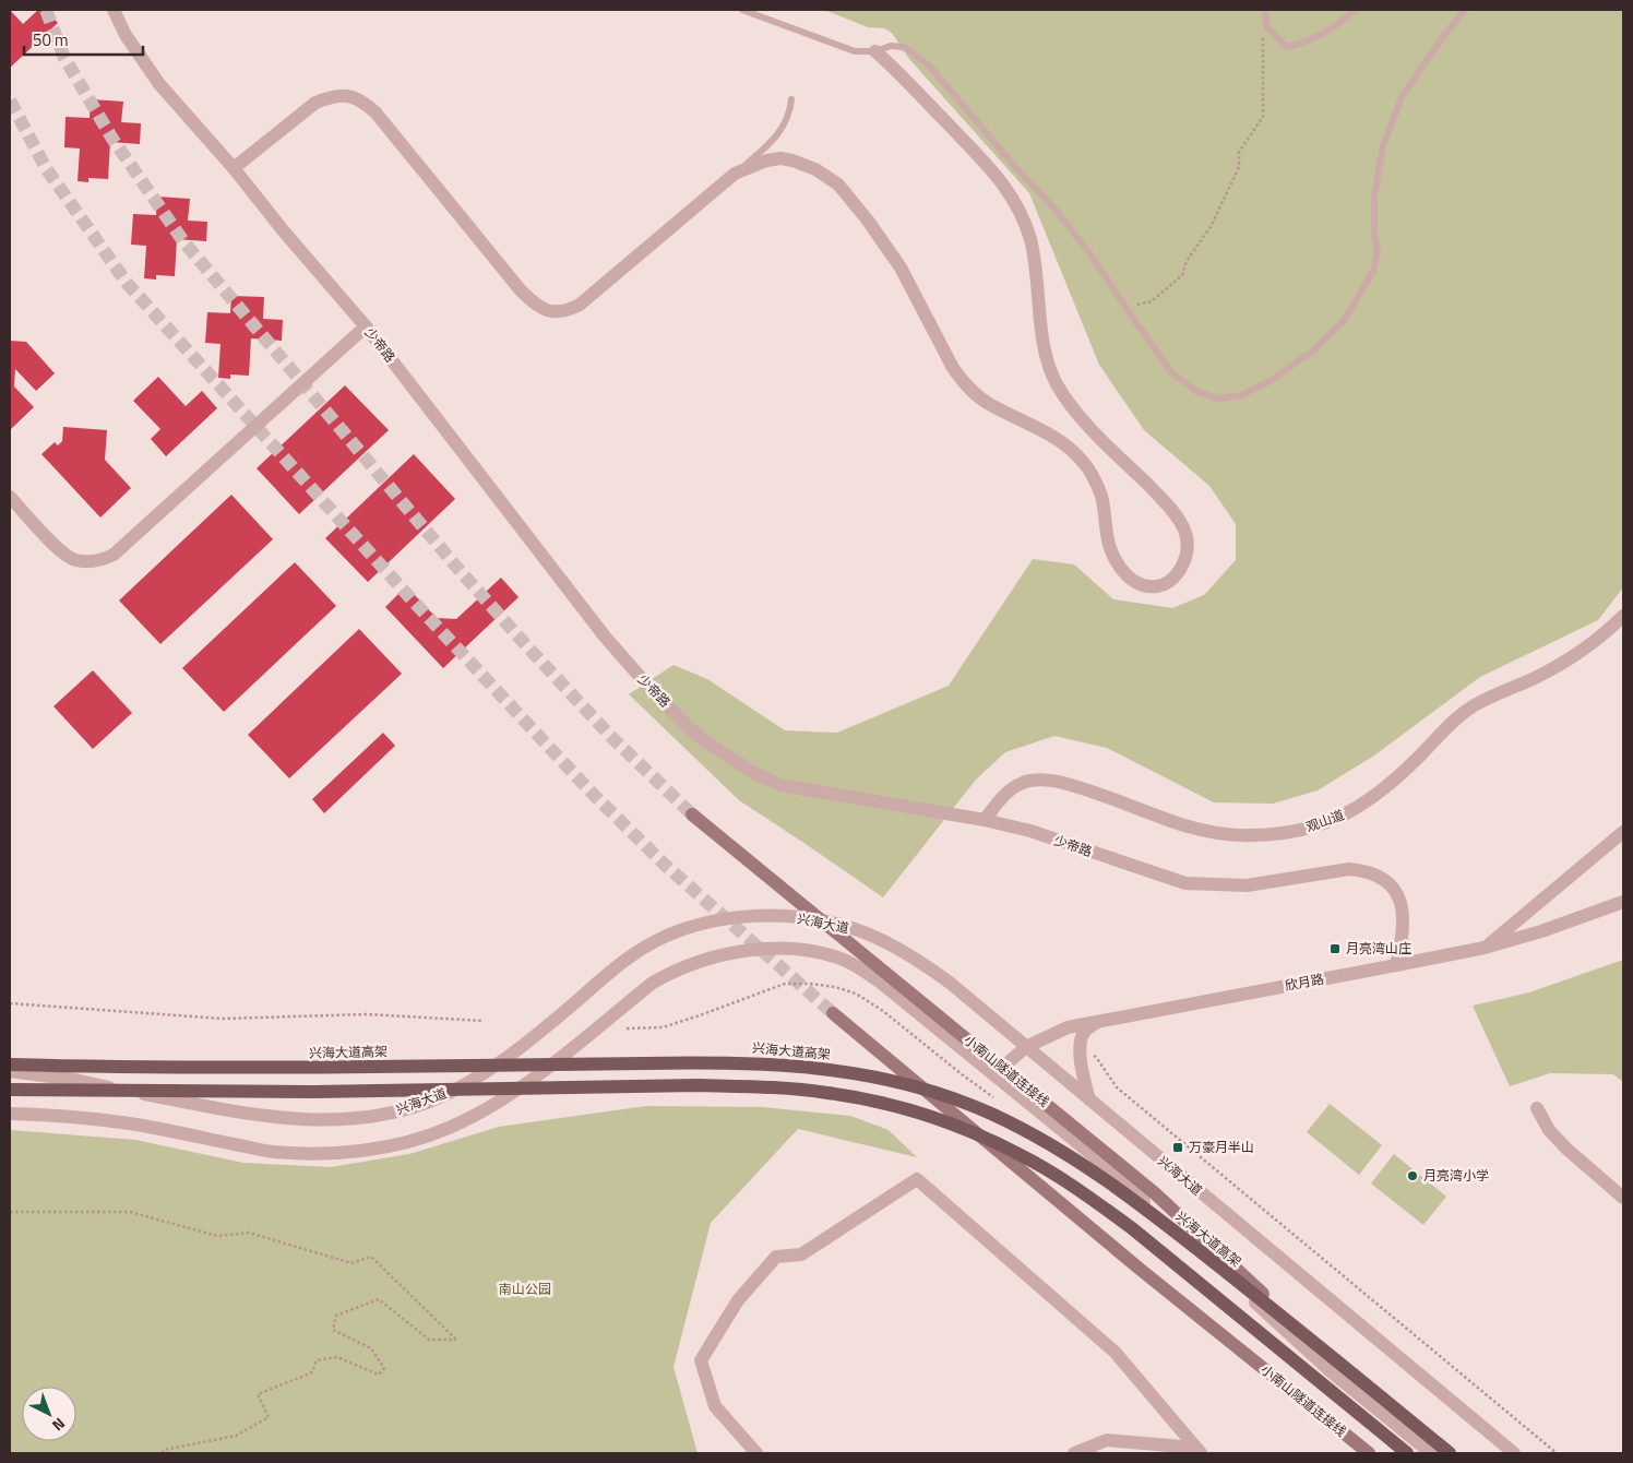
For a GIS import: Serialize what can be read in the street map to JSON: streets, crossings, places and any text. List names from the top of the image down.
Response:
{
  "streets": {
    "main road": ["兴海大道高架", "小南山隧道连接线"],
    "street": [
      "少帝路",
      "观山道",
      "兴海大道",
      "欣月路"
    ]
  },
  "crossings": [
    ["少帝路", "观山道"],
    ["少帝路", "欣月路"],
    ["兴海大道", "欣月路"],
    ["兴海大道高架", "小南山隧道连接线"]
  ],
  "parks": ["南山公园"],
  "places": {
    "transit": ["月亮湾山庄", "万豪月半山"],
    "other": ["月亮湾小学"]
  },
  "scale_bar": "50 m",
  "north": "bottom right"
}
